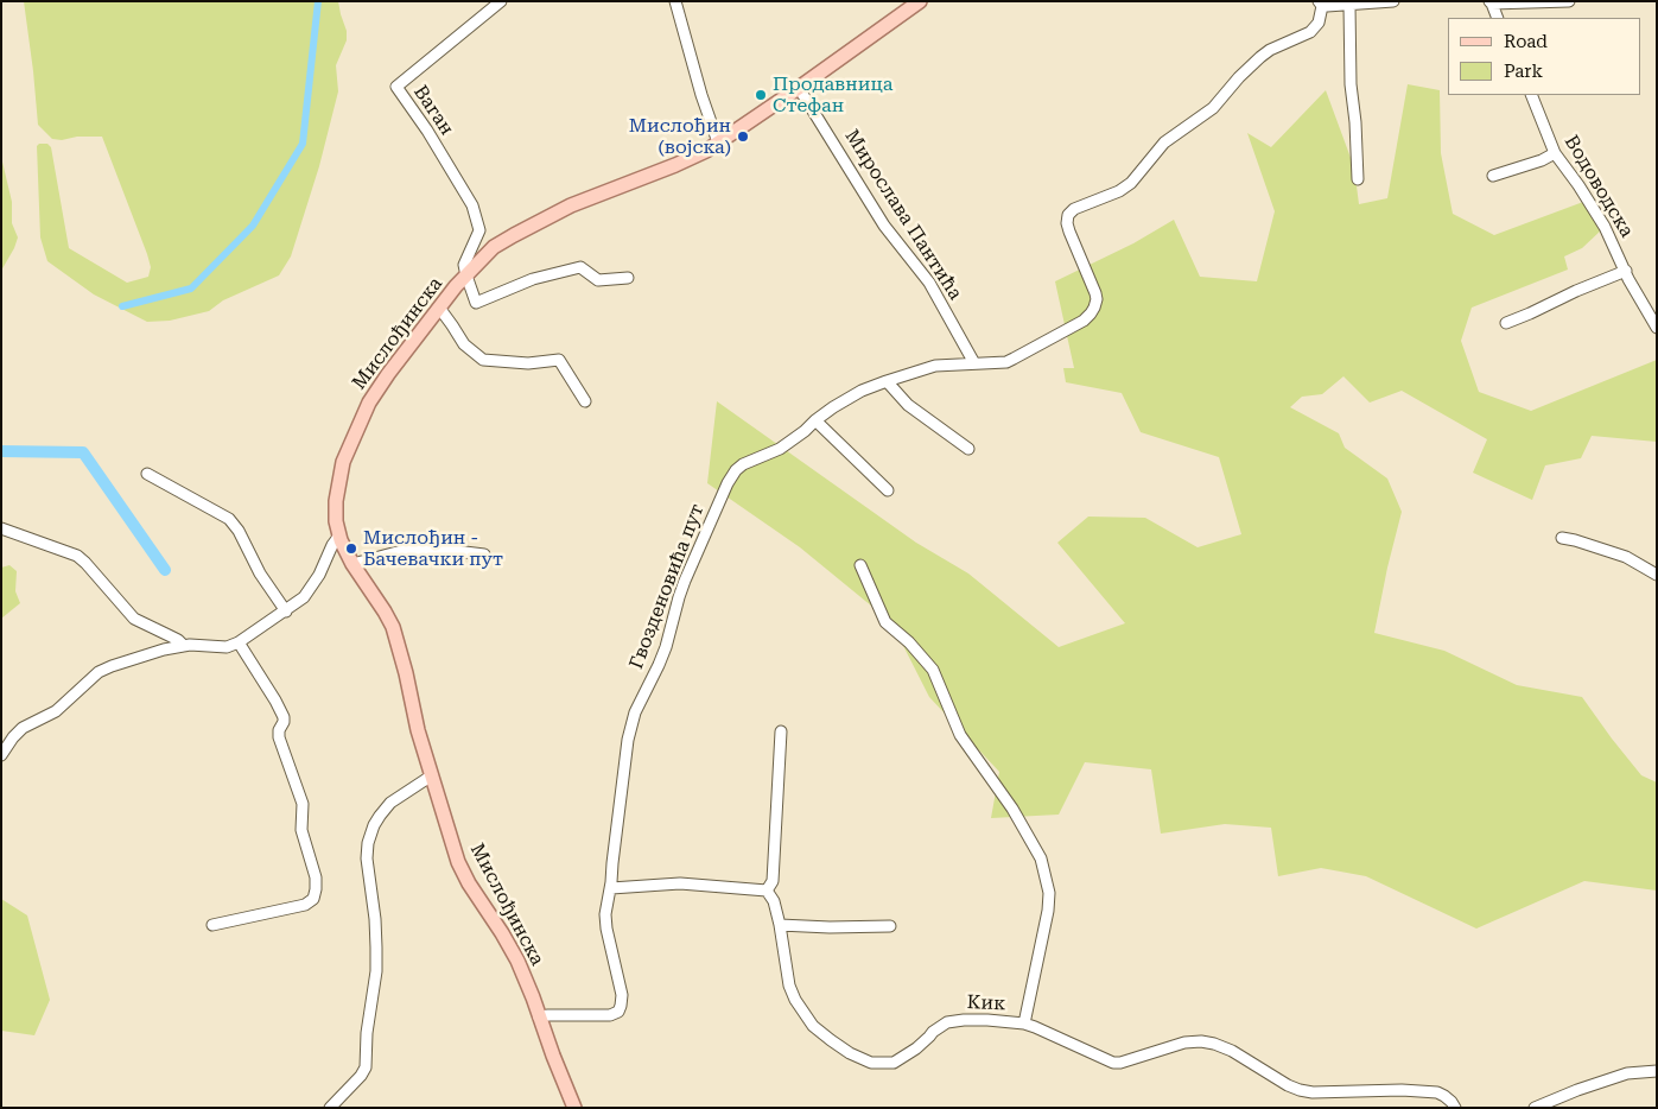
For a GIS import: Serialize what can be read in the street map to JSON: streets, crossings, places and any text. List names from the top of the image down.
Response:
{
  "streets": {
    "main road": ["Мислођинска"],
    "street": [
      "Ваган",
      "Водоводска",
      "Мирослава Пантића",
      "Гвозденовића пут",
      "Кик"
    ]
  },
  "crossings": [
    ["Ваган", "Мислођинска"],
    ["Мирослава Пантића", "Мислођинска"],
    ["Мирослава Пантића", "Гвозденовића пут"],
    ["Мислођинска", "Гвозденовића пут"]
  ],
  "places": ["Продавница Стефан", "Мислођин (војска)", "Мислођин - Бачевачки пут"],
  "legend": ["Road", "Park"]
}
